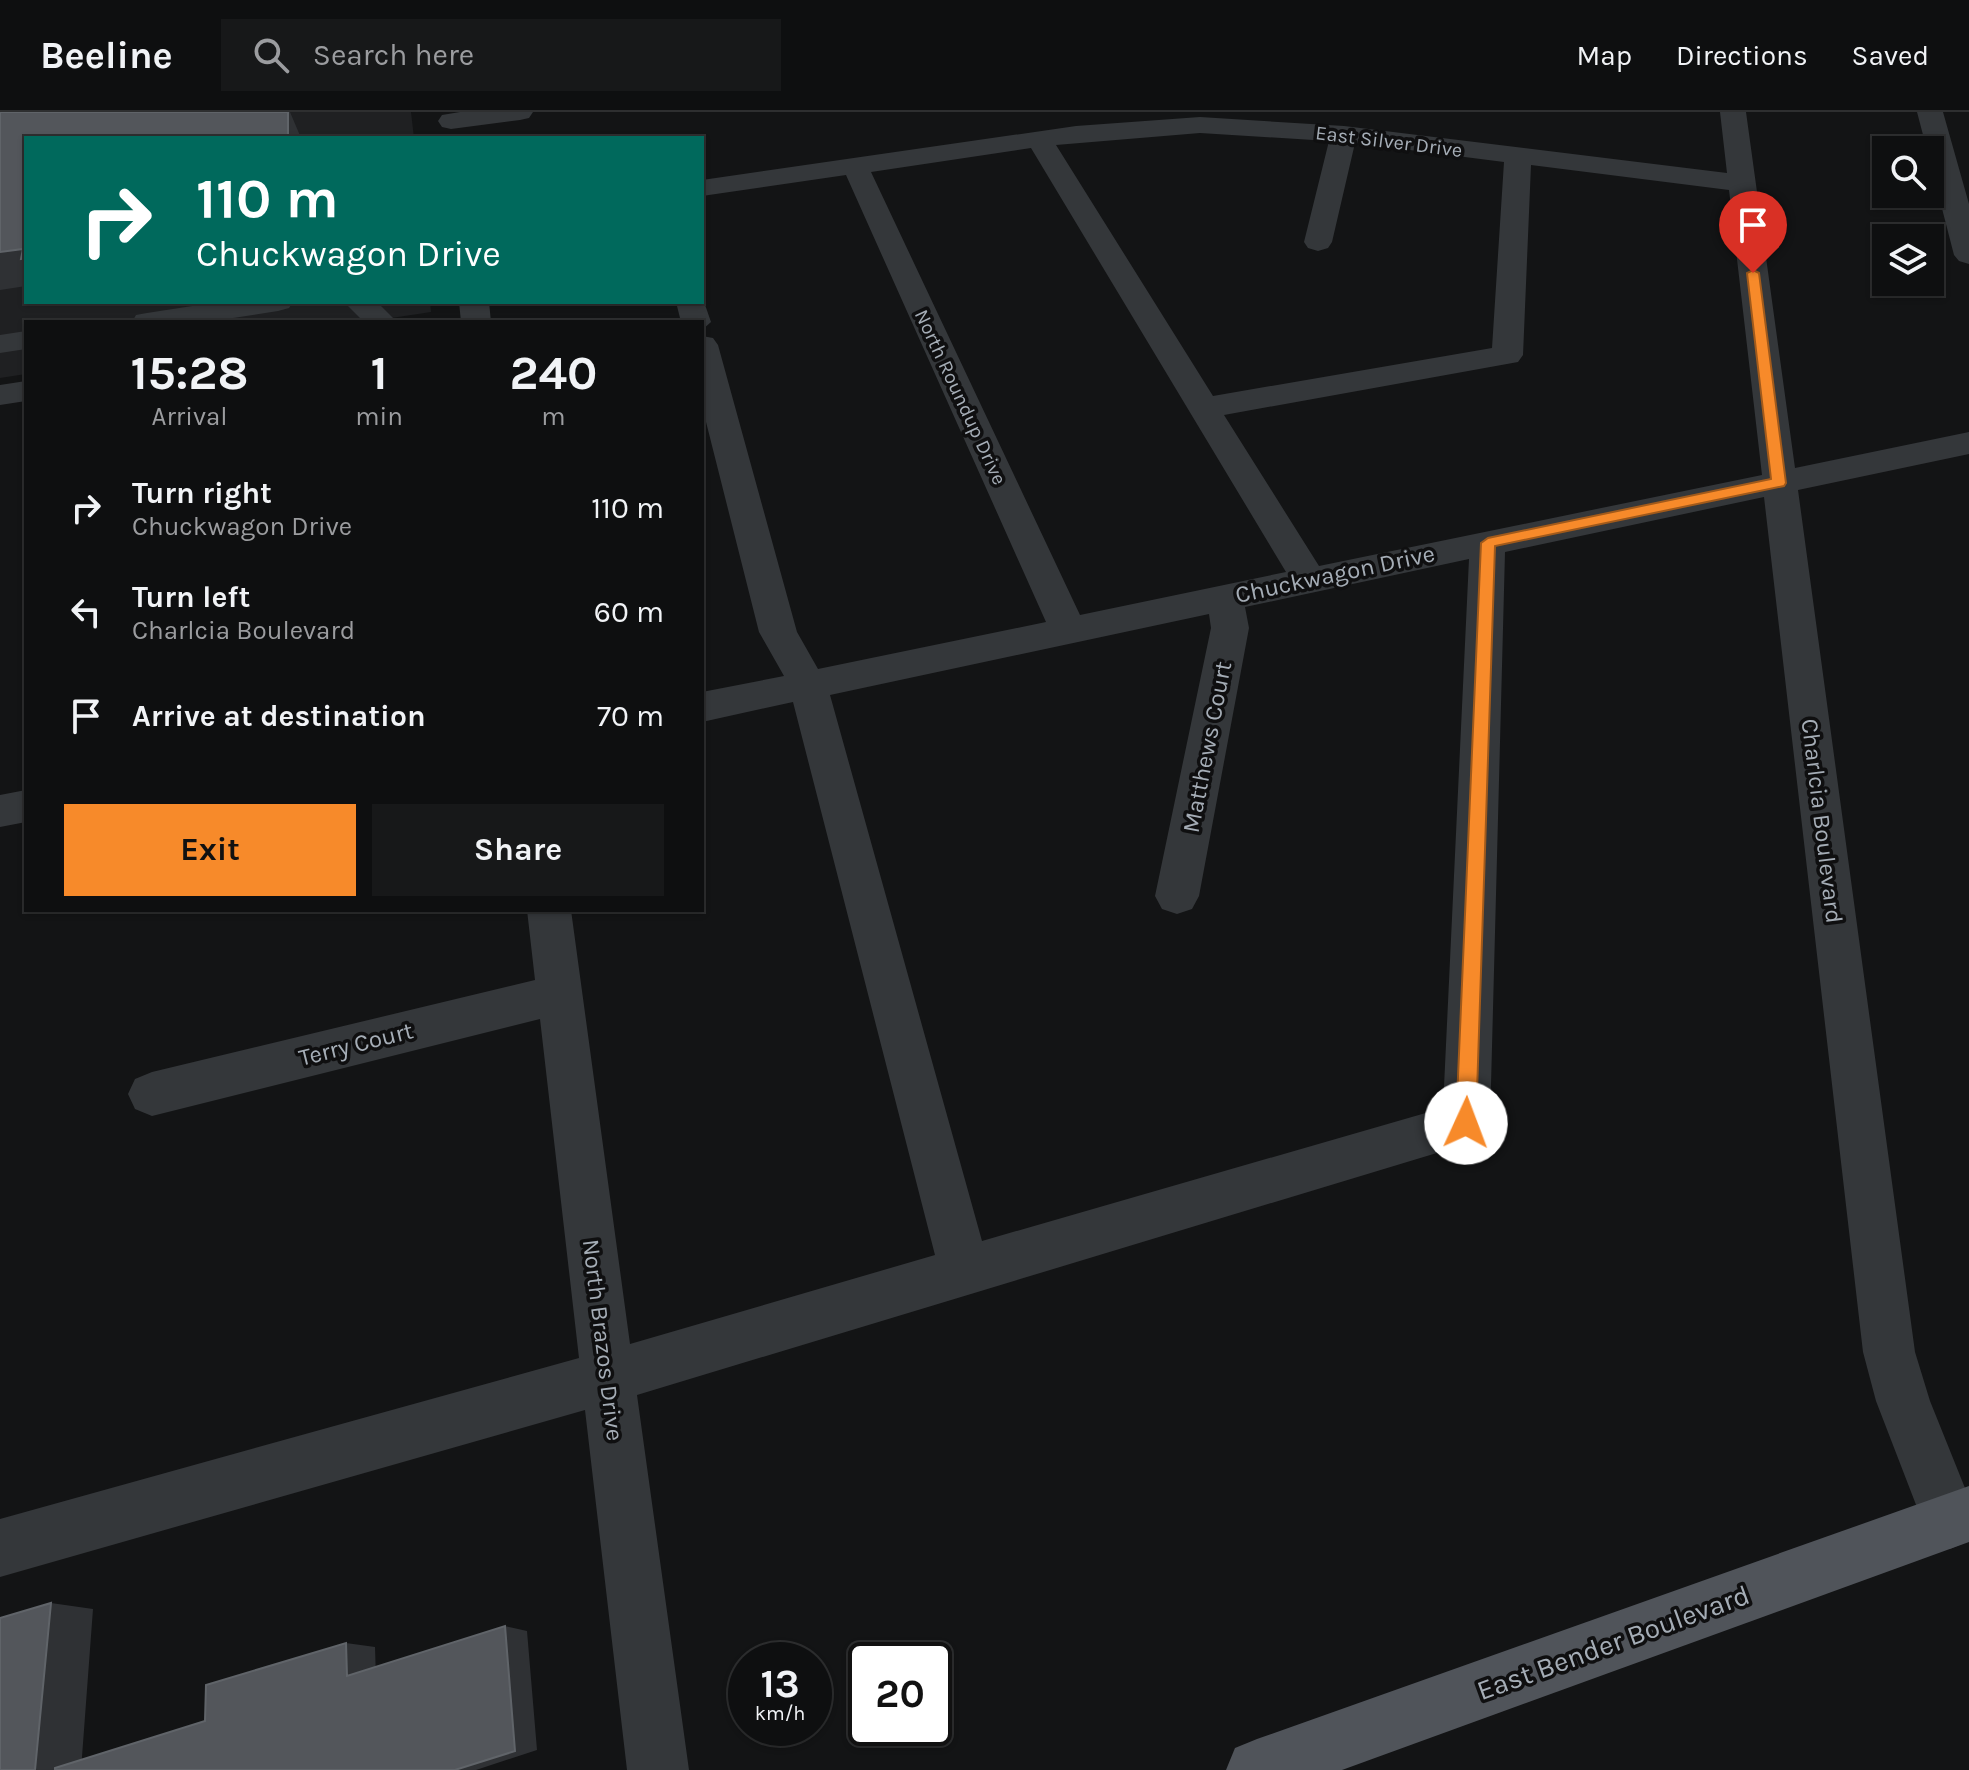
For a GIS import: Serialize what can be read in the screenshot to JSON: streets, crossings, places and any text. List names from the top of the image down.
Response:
{
  "streets": {
    "main road": ["East Bender Boulevard"],
    "street": [
      "East Silver Drive",
      "North Roundup Drive",
      "Chuckwagon Drive",
      "Matthews Court",
      "Charlcia Boulevard",
      "Terry Court",
      "North Brazos Drive"
    ]
  },
  "crossings": [
    ["East Silver Drive", "North Roundup Drive"],
    ["East Silver Drive", "Charlcia Boulevard"],
    ["North Roundup Drive", "Chuckwagon Drive"],
    ["Chuckwagon Drive", "Matthews Court"],
    ["Chuckwagon Drive", "Charlcia Boulevard"],
    ["Charlcia Boulevard", "East Bender Boulevard"],
    ["Terry Court", "North Brazos Drive"]
  ],
  "page": {
    "header": "Beeline",
    "search": "Search here",
    "nav": ["Map", "Directions", "Saved"],
    "turn": ["110 m", "Chuckwagon Drive"],
    "eta": [
      "15:28",
      "Arrival",
      "1",
      "min",
      "240",
      "m"
    ],
    "list": [
      {
        "name": "Turn right",
        "note": "Chuckwagon Drive",
        "value": "110 m"
      },
      {
        "name": "Turn left",
        "note": "Charlcia Boulevard",
        "value": "60 m"
      },
      {
        "name": "Arrive at destination",
        "value": "70 m"
      }
    ],
    "buttons": ["Exit", "Share"],
    "speed": "13 km/h",
    "limit": "20"
  }
}
